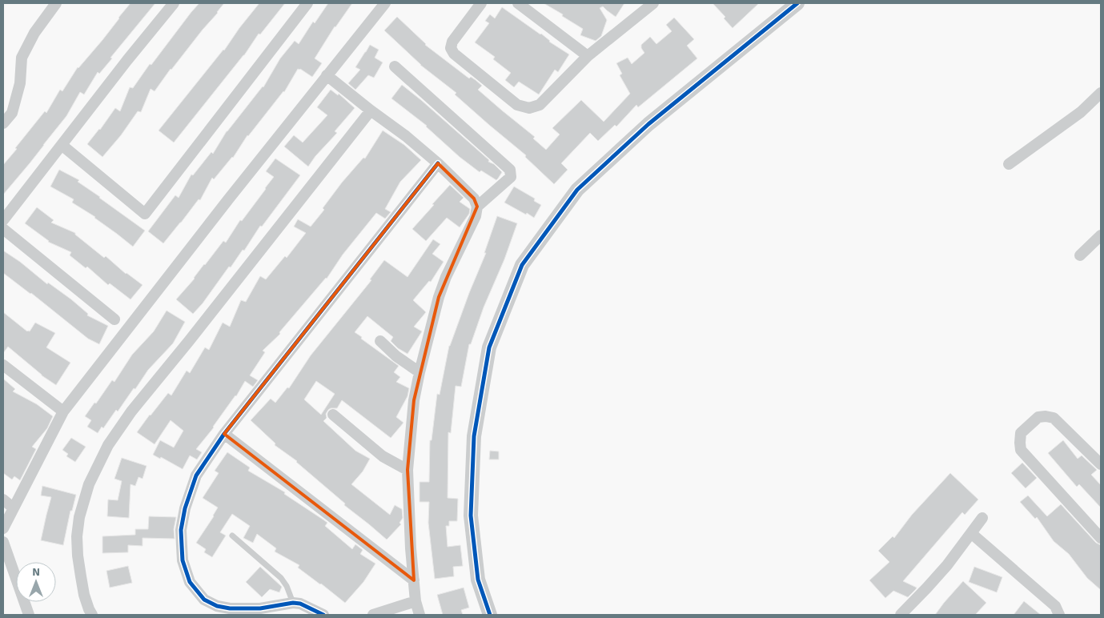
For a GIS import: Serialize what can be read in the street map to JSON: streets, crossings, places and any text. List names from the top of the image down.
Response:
{
  "north": "top"
}
